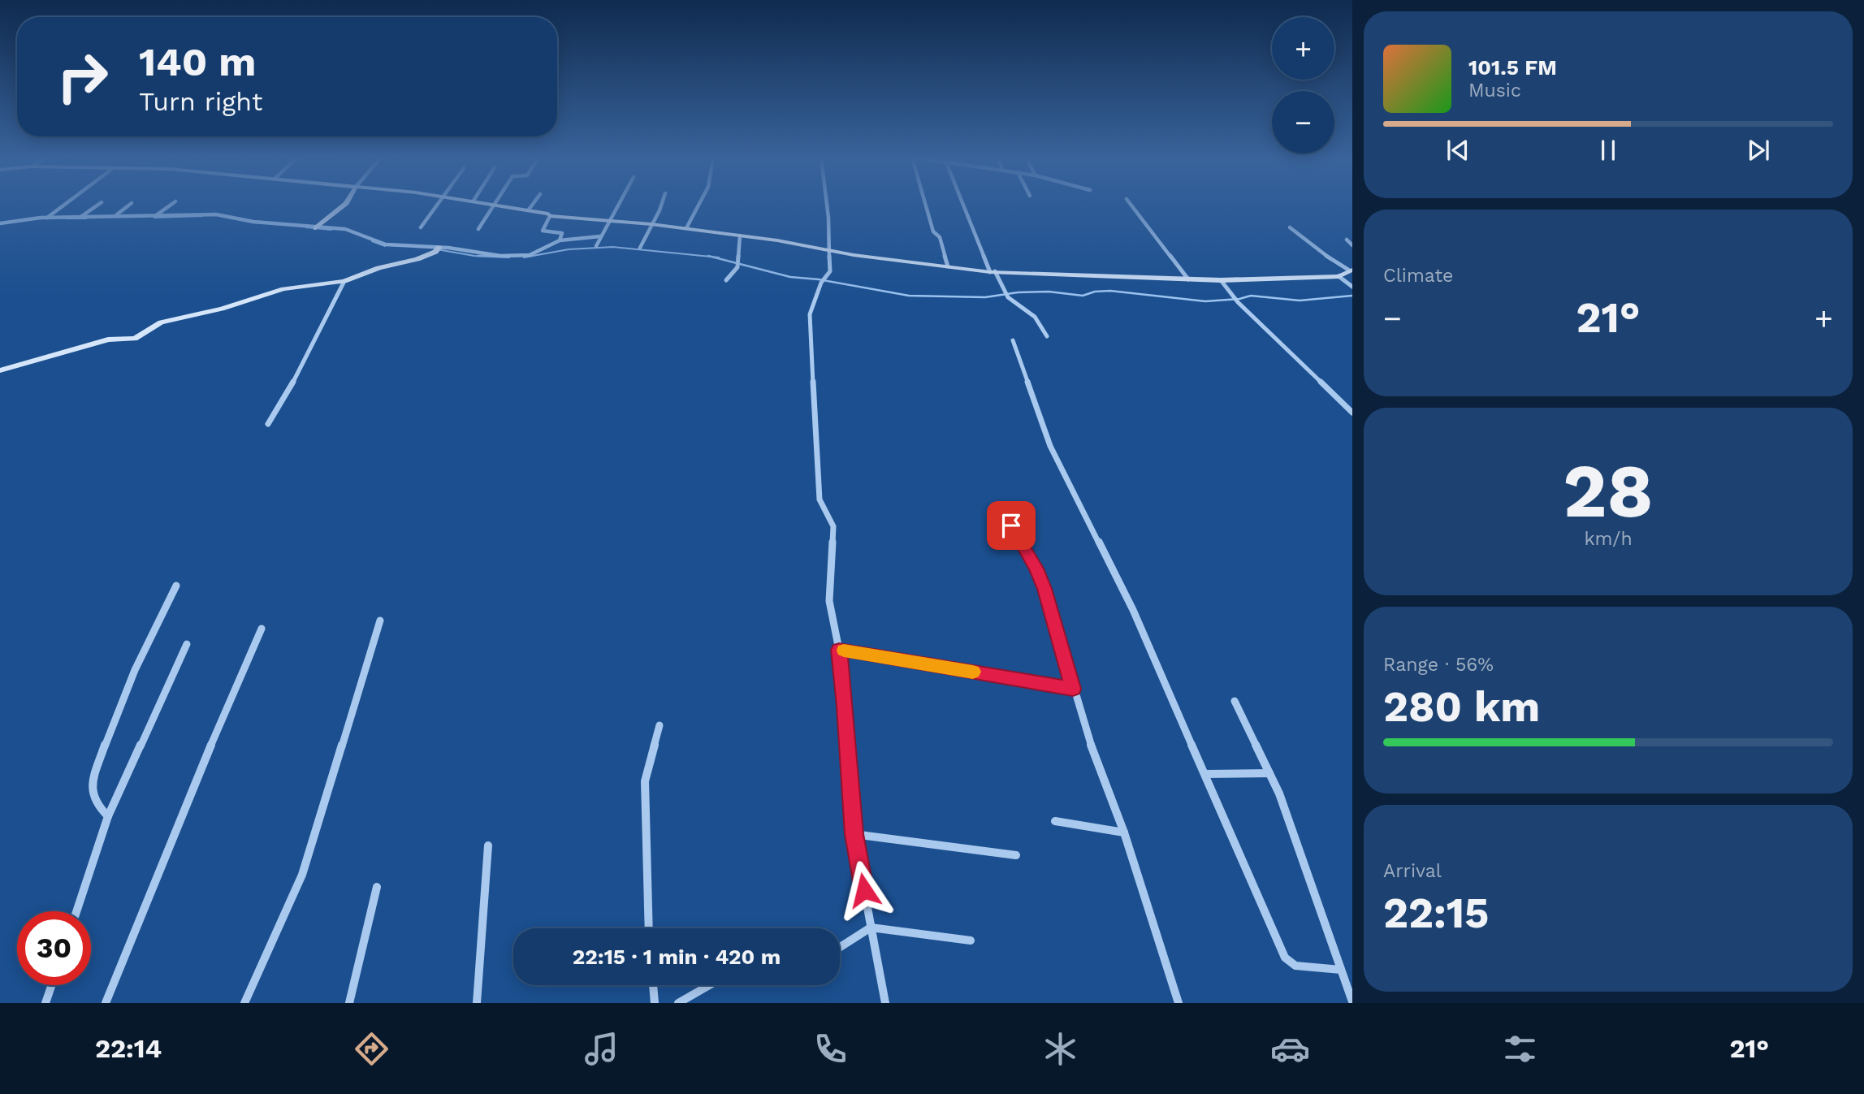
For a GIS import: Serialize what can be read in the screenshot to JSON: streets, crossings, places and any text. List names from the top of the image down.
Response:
{
  "page": {
    "map_buttons": ["+", "−"],
    "turn": ["140 m", "Turn right"],
    "song": ["101.5 FM", "Music"],
    "tile": [
      "Climate",
      ["28", "km/h"],
      ["Range · 56%", "280 km"],
      ["Arrival", "22:15"]
    ],
    "heat": ["−", "21°", "+"],
    "limit": "30",
    "trip": "22:15 · 1 min · 420 m",
    "tabs": ["22:14", "21°"]
  }
}
